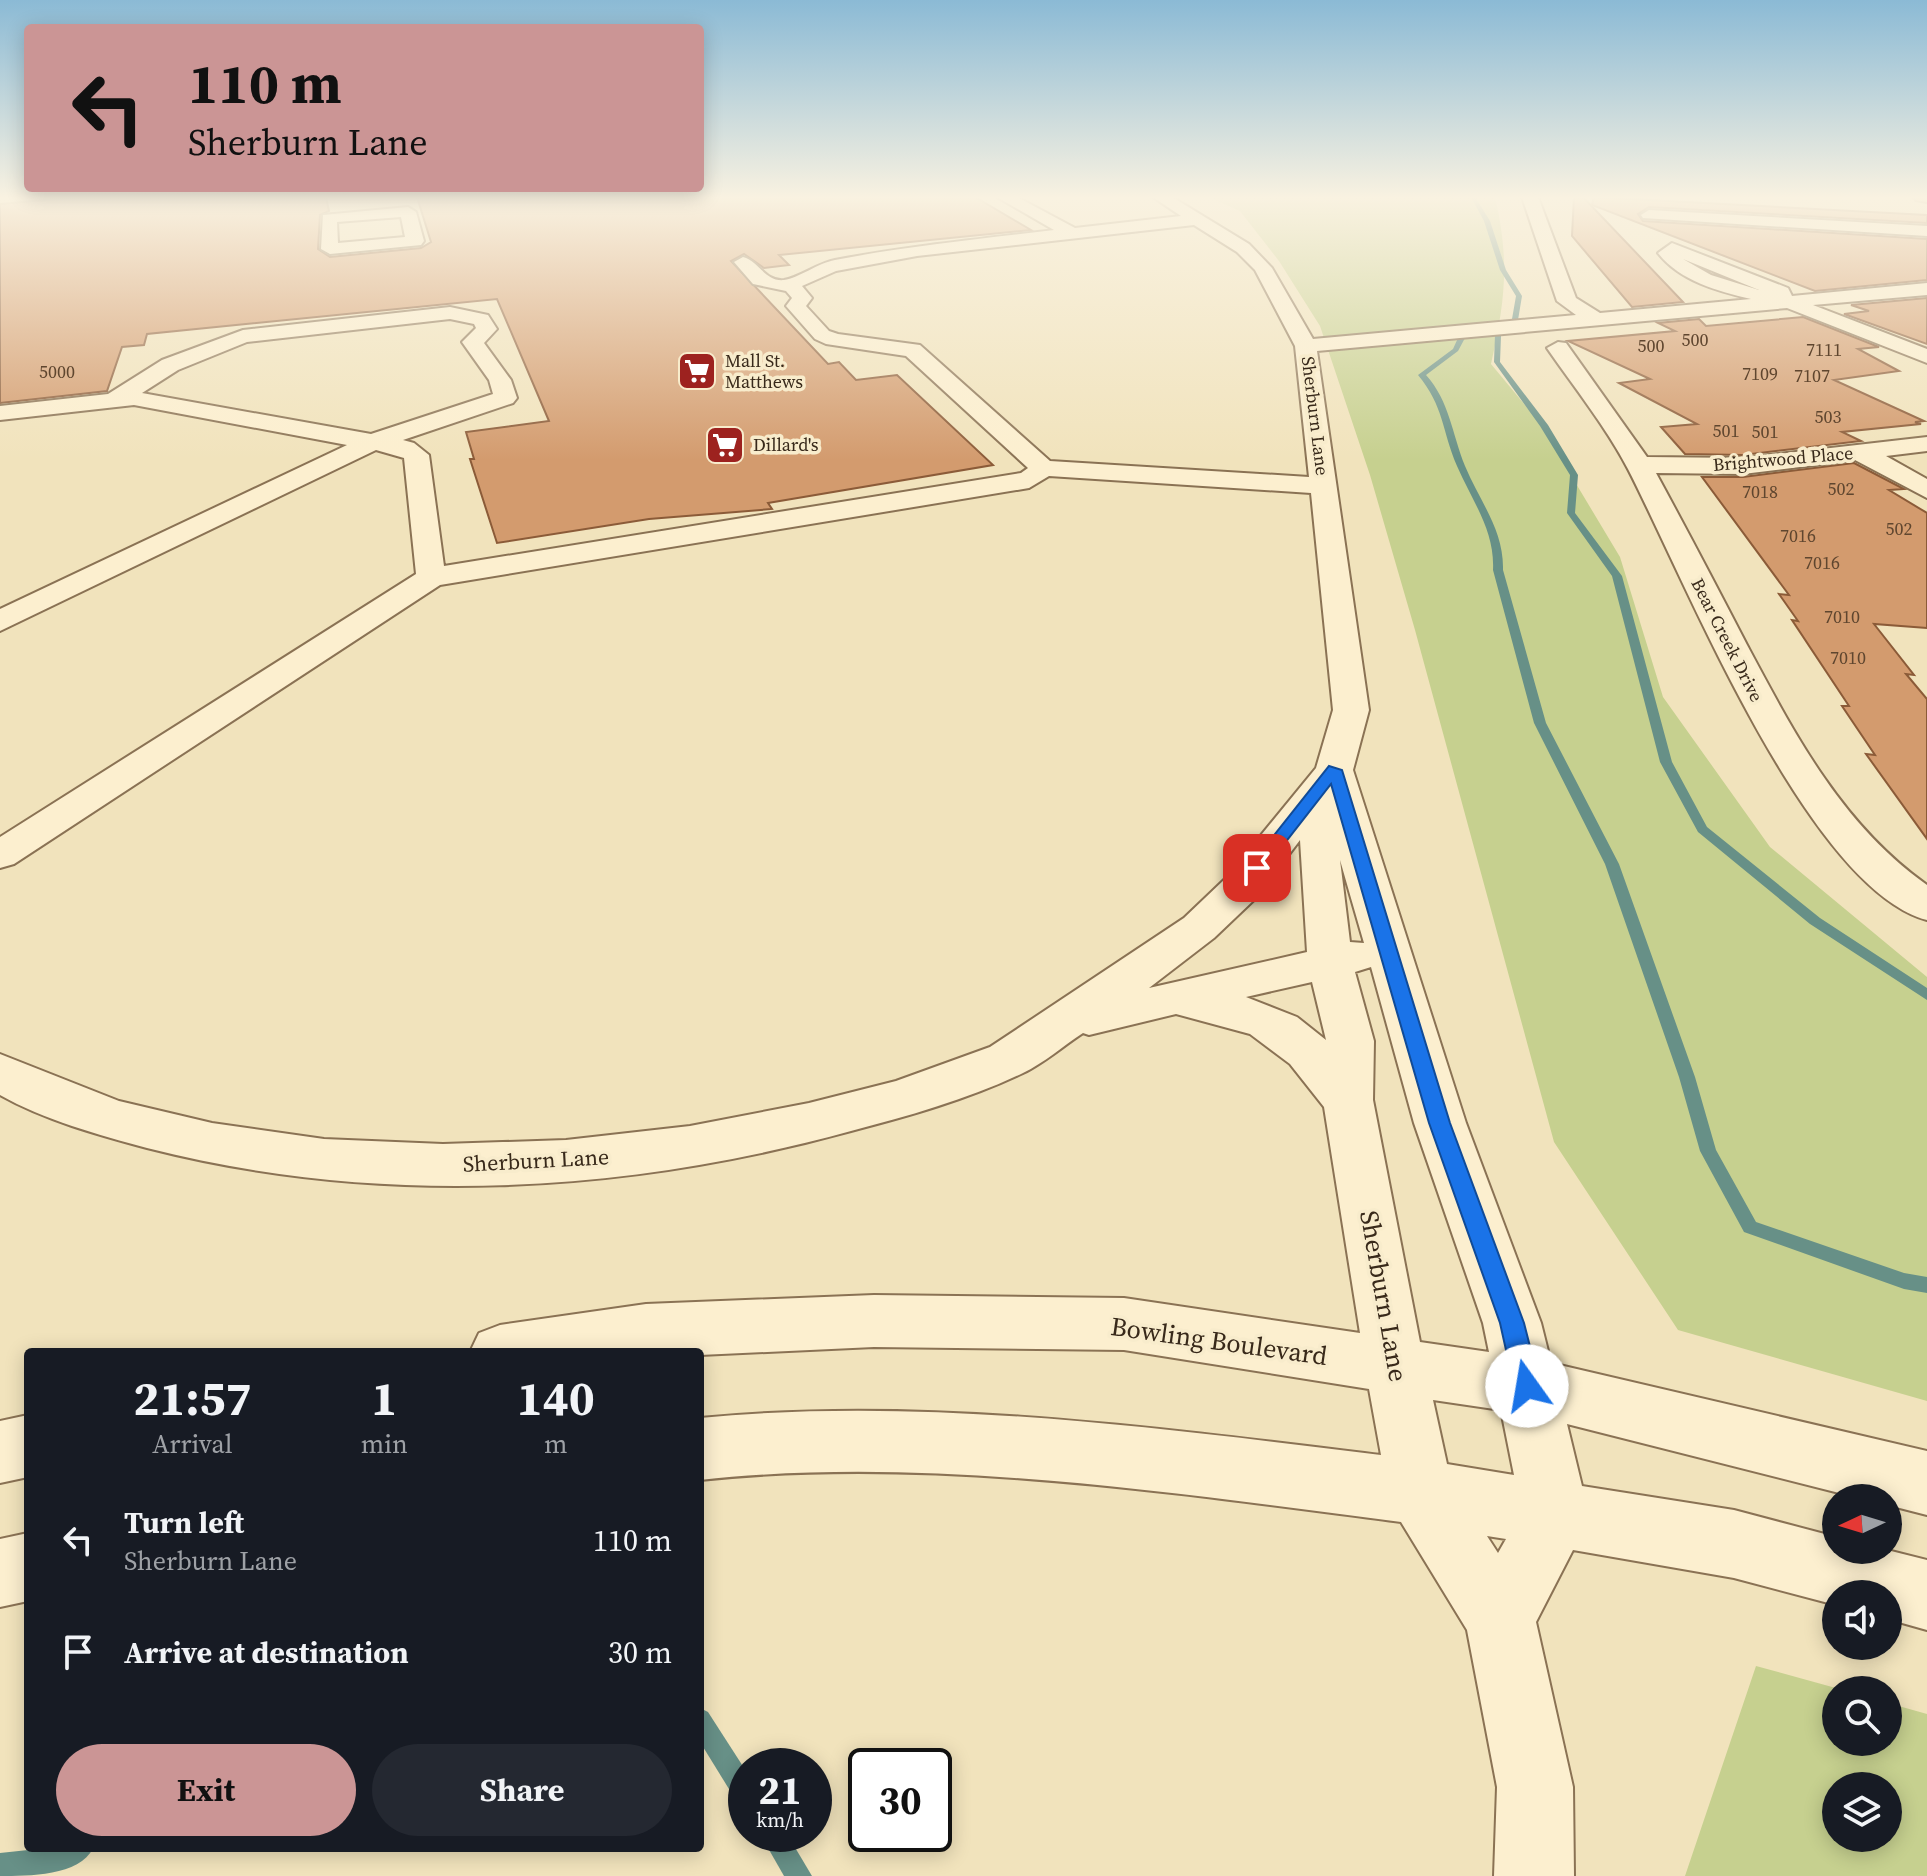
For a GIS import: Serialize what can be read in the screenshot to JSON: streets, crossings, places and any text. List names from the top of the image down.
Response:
{
  "streets": {
    "street": [
      "Sherburn Lane",
      "Brightwood Place",
      "Bear Creek Drive",
      "Bowling Boulevard"
    ]
  },
  "crossings": [
    ["Sherburn Lane", "Bowling Boulevard"],
    ["Brightwood Place", "Bear Creek Drive"]
  ],
  "places": {
    "supermarket": ["Mall St. Matthews", "Dillard's"]
  },
  "house_numbers": [
    "500",
    "500",
    "7111",
    "5000",
    "7109",
    "7107",
    "503",
    "501",
    "501",
    "502",
    "7018",
    "502",
    "7016",
    "7016",
    "7010",
    "7010"
  ],
  "north": "left",
  "page": {
    "turn": ["110 m", "Sherburn Lane"],
    "eta": [
      "21:57",
      "Arrival",
      "1",
      "min",
      "140",
      "m"
    ],
    "list": [
      {
        "name": "Turn left",
        "note": "Sherburn Lane",
        "value": "110 m"
      },
      {
        "name": "Arrive at destination",
        "value": "30 m"
      }
    ],
    "buttons": ["Exit", "Share"],
    "speed": "21 km/h",
    "limit": "30"
  }
}
